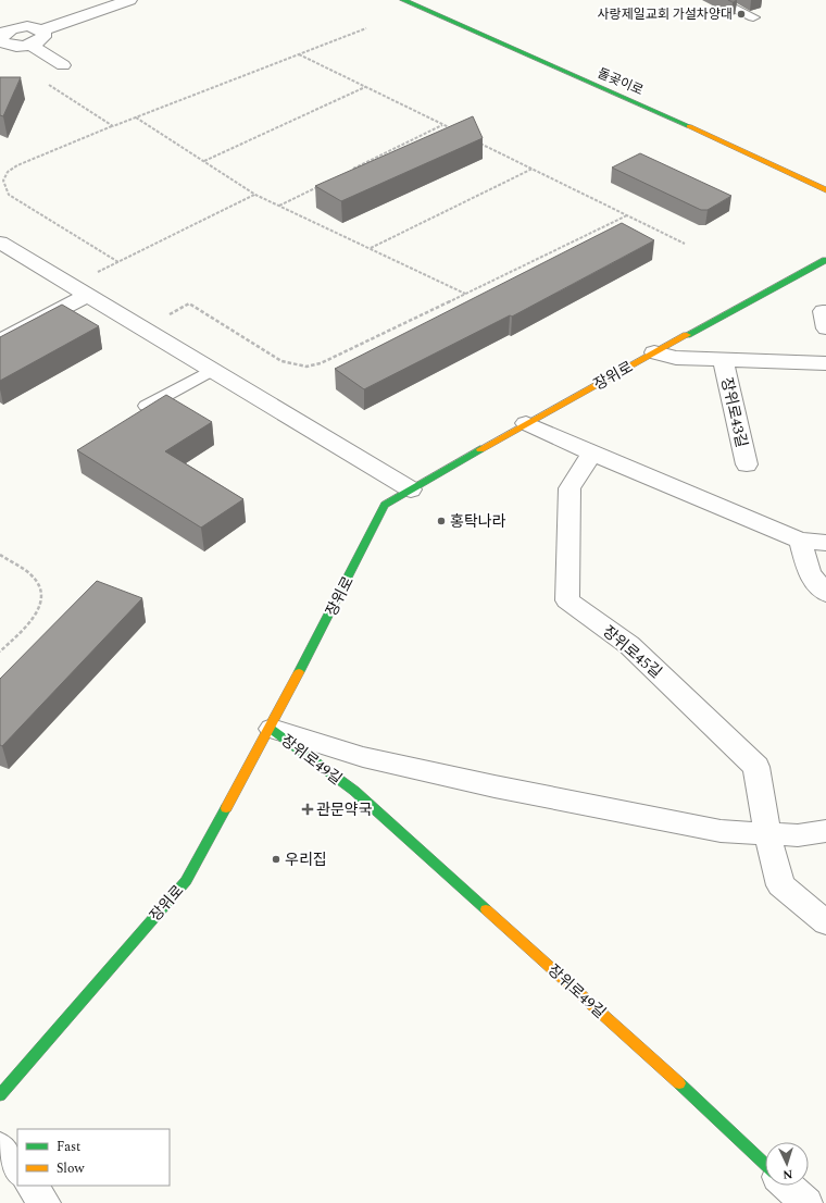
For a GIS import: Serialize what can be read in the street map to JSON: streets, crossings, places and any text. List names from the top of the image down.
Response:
{
  "streets": {
    "street": [
      "돌곶이로",
      "장위로",
      "장위로43길",
      "장위로45길",
      "장위로49길"
    ]
  },
  "crossings": [
    ["장위로", "장위로43길"],
    ["장위로", "장위로49길"],
    ["장위로45길", "장위로49길"]
  ],
  "places": {
    "other": ["사랑제일교회 가설차양대", "홍탁나라", "우리집"],
    "health": ["관문약국"]
  },
  "legend": ["Fast", "Slow"],
  "north": "bottom"
}
